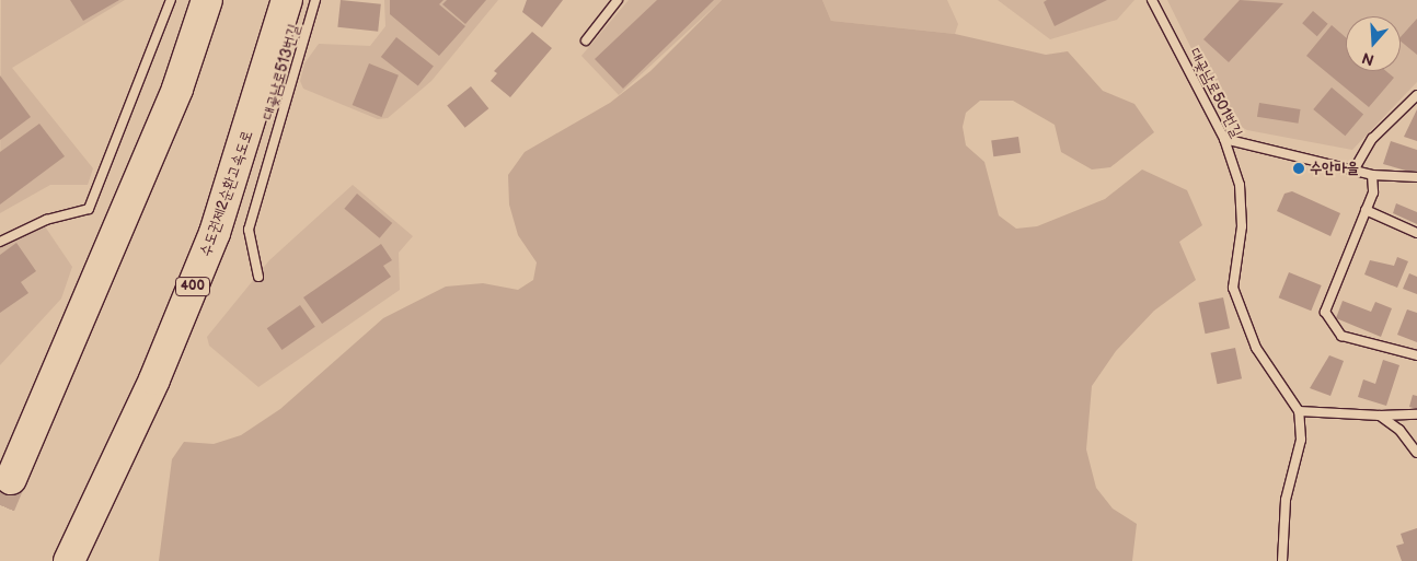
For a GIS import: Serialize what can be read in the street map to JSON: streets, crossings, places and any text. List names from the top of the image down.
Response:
{
  "streets": {
    "highway": ["수도권제2순환고속도로", "400"],
    "lane": ["대곶남로513번길", "대곶남로501번길"]
  },
  "places": ["수안마을"],
  "north": "bottom"
}
